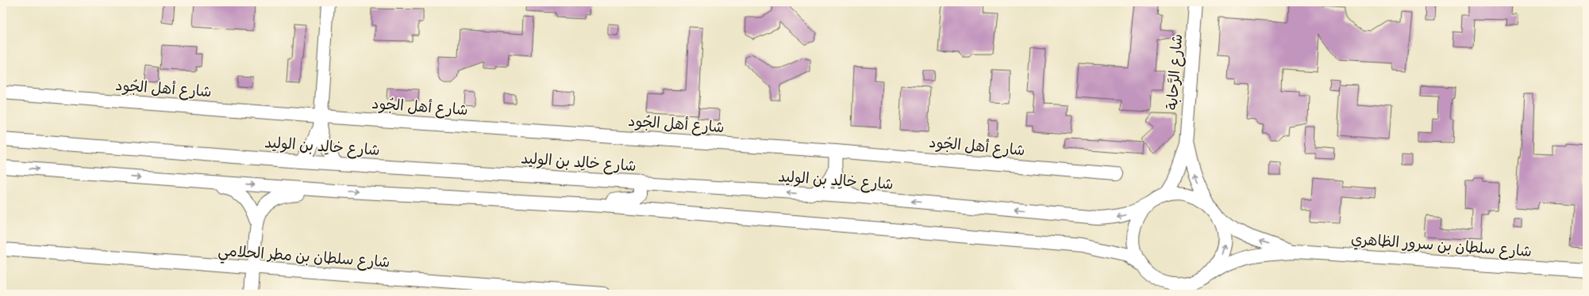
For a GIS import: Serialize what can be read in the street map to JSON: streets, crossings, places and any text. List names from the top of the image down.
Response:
{
  "streets": {
    "street": [
      "شارع الرَّحابة",
      "شارع أهل الجُود",
      "شارع خالِد بن الوليد",
      "شارع سلطان بن سرور الظاهري",
      "شارع سلطان بن مطر الحلامي"
    ]
  },
  "crossings": [
    ["شارع الرَّحابة", "شارع خالِد بن الوليد"],
    ["شارع الرَّحابة", "شارع سلطان بن سرور الظاهري"],
    ["شارع خالِد بن الوليد", "شارع سلطان بن سرور الظاهري"]
  ]
}
